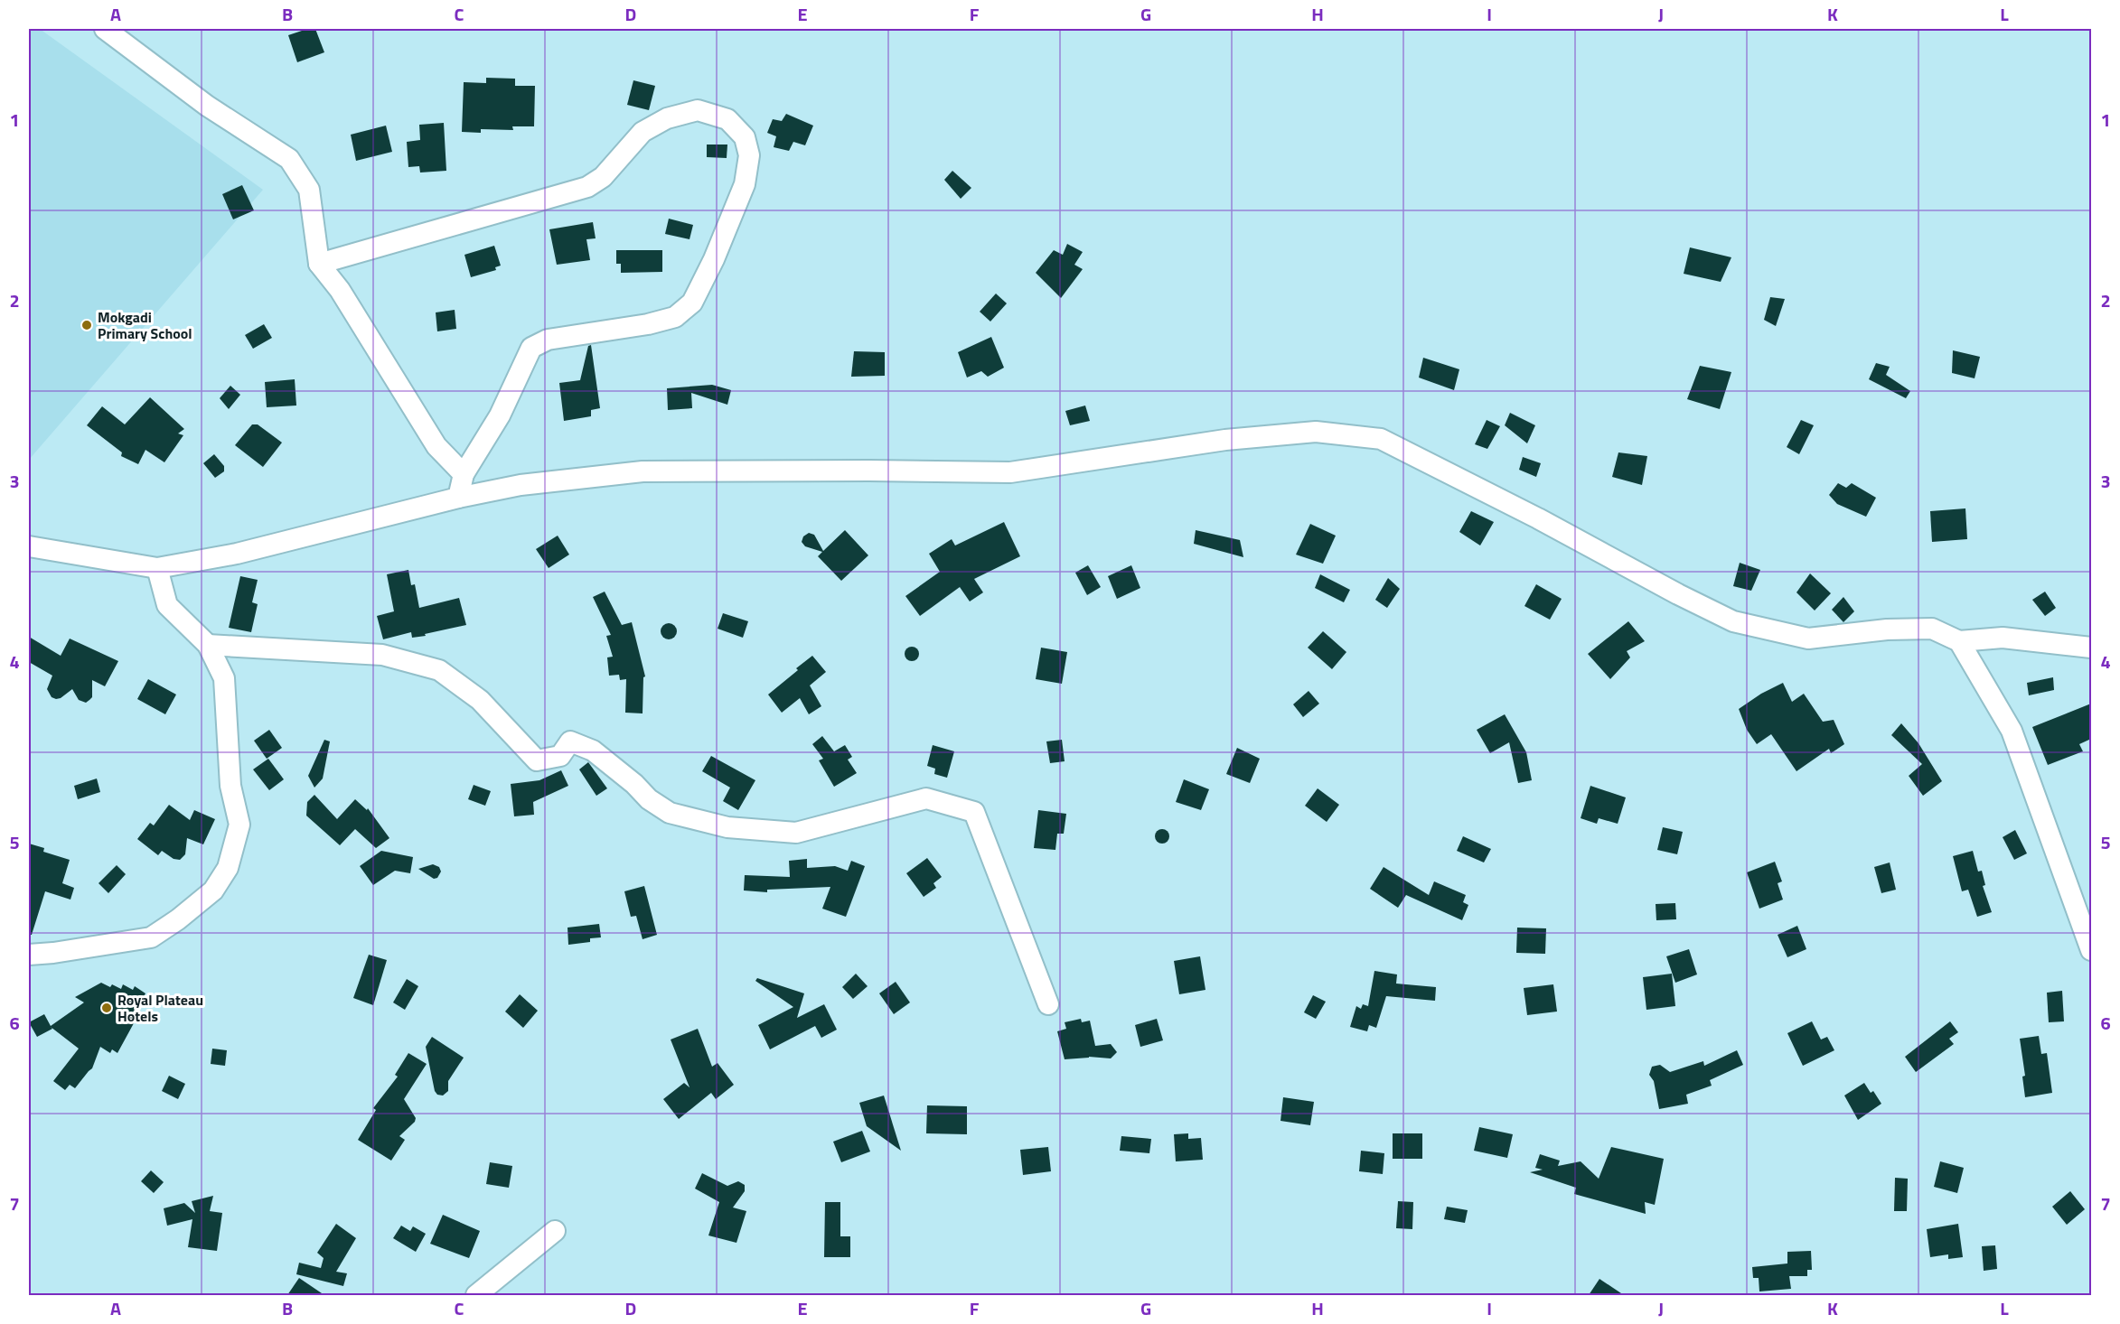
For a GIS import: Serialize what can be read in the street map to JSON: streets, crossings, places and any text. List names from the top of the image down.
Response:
{
  "places": ["Mokgadi Primary School", "Royal Plateau Hotels"],
  "grid": {
    "columns": [
      "A",
      "B",
      "C",
      "D",
      "E",
      "F",
      "G",
      "H",
      "I",
      "J",
      "K",
      "L"
    ],
    "rows": [
      "1",
      "2",
      "3",
      "4",
      "5",
      "6",
      "7"
    ]
  }
}
